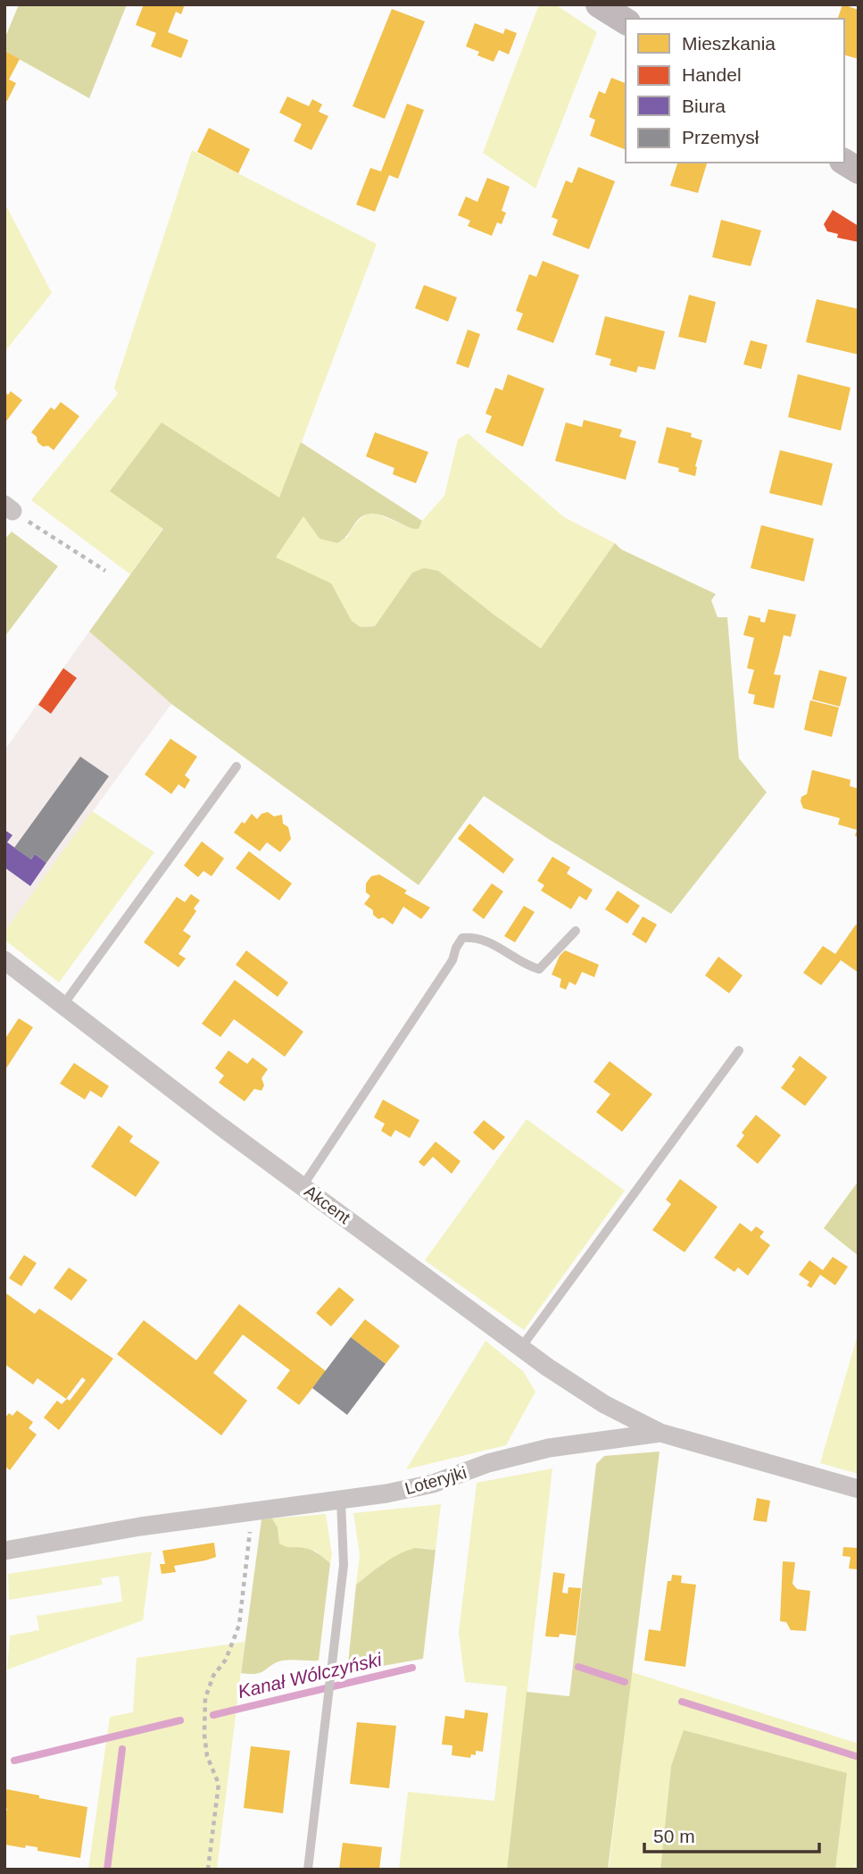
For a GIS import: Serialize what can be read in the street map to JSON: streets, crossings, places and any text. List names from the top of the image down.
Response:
{
  "streets": {
    "street": ["Akcent", "Loteryjki"]
  },
  "crossings": [
    ["Akcent", "Loteryjki"]
  ],
  "water": ["Kanał Wólczyński"],
  "legend": [
    "Mieszkania",
    "Handel",
    "Biura",
    "Przemysł"
  ],
  "scale_bar": "50 m"
}
